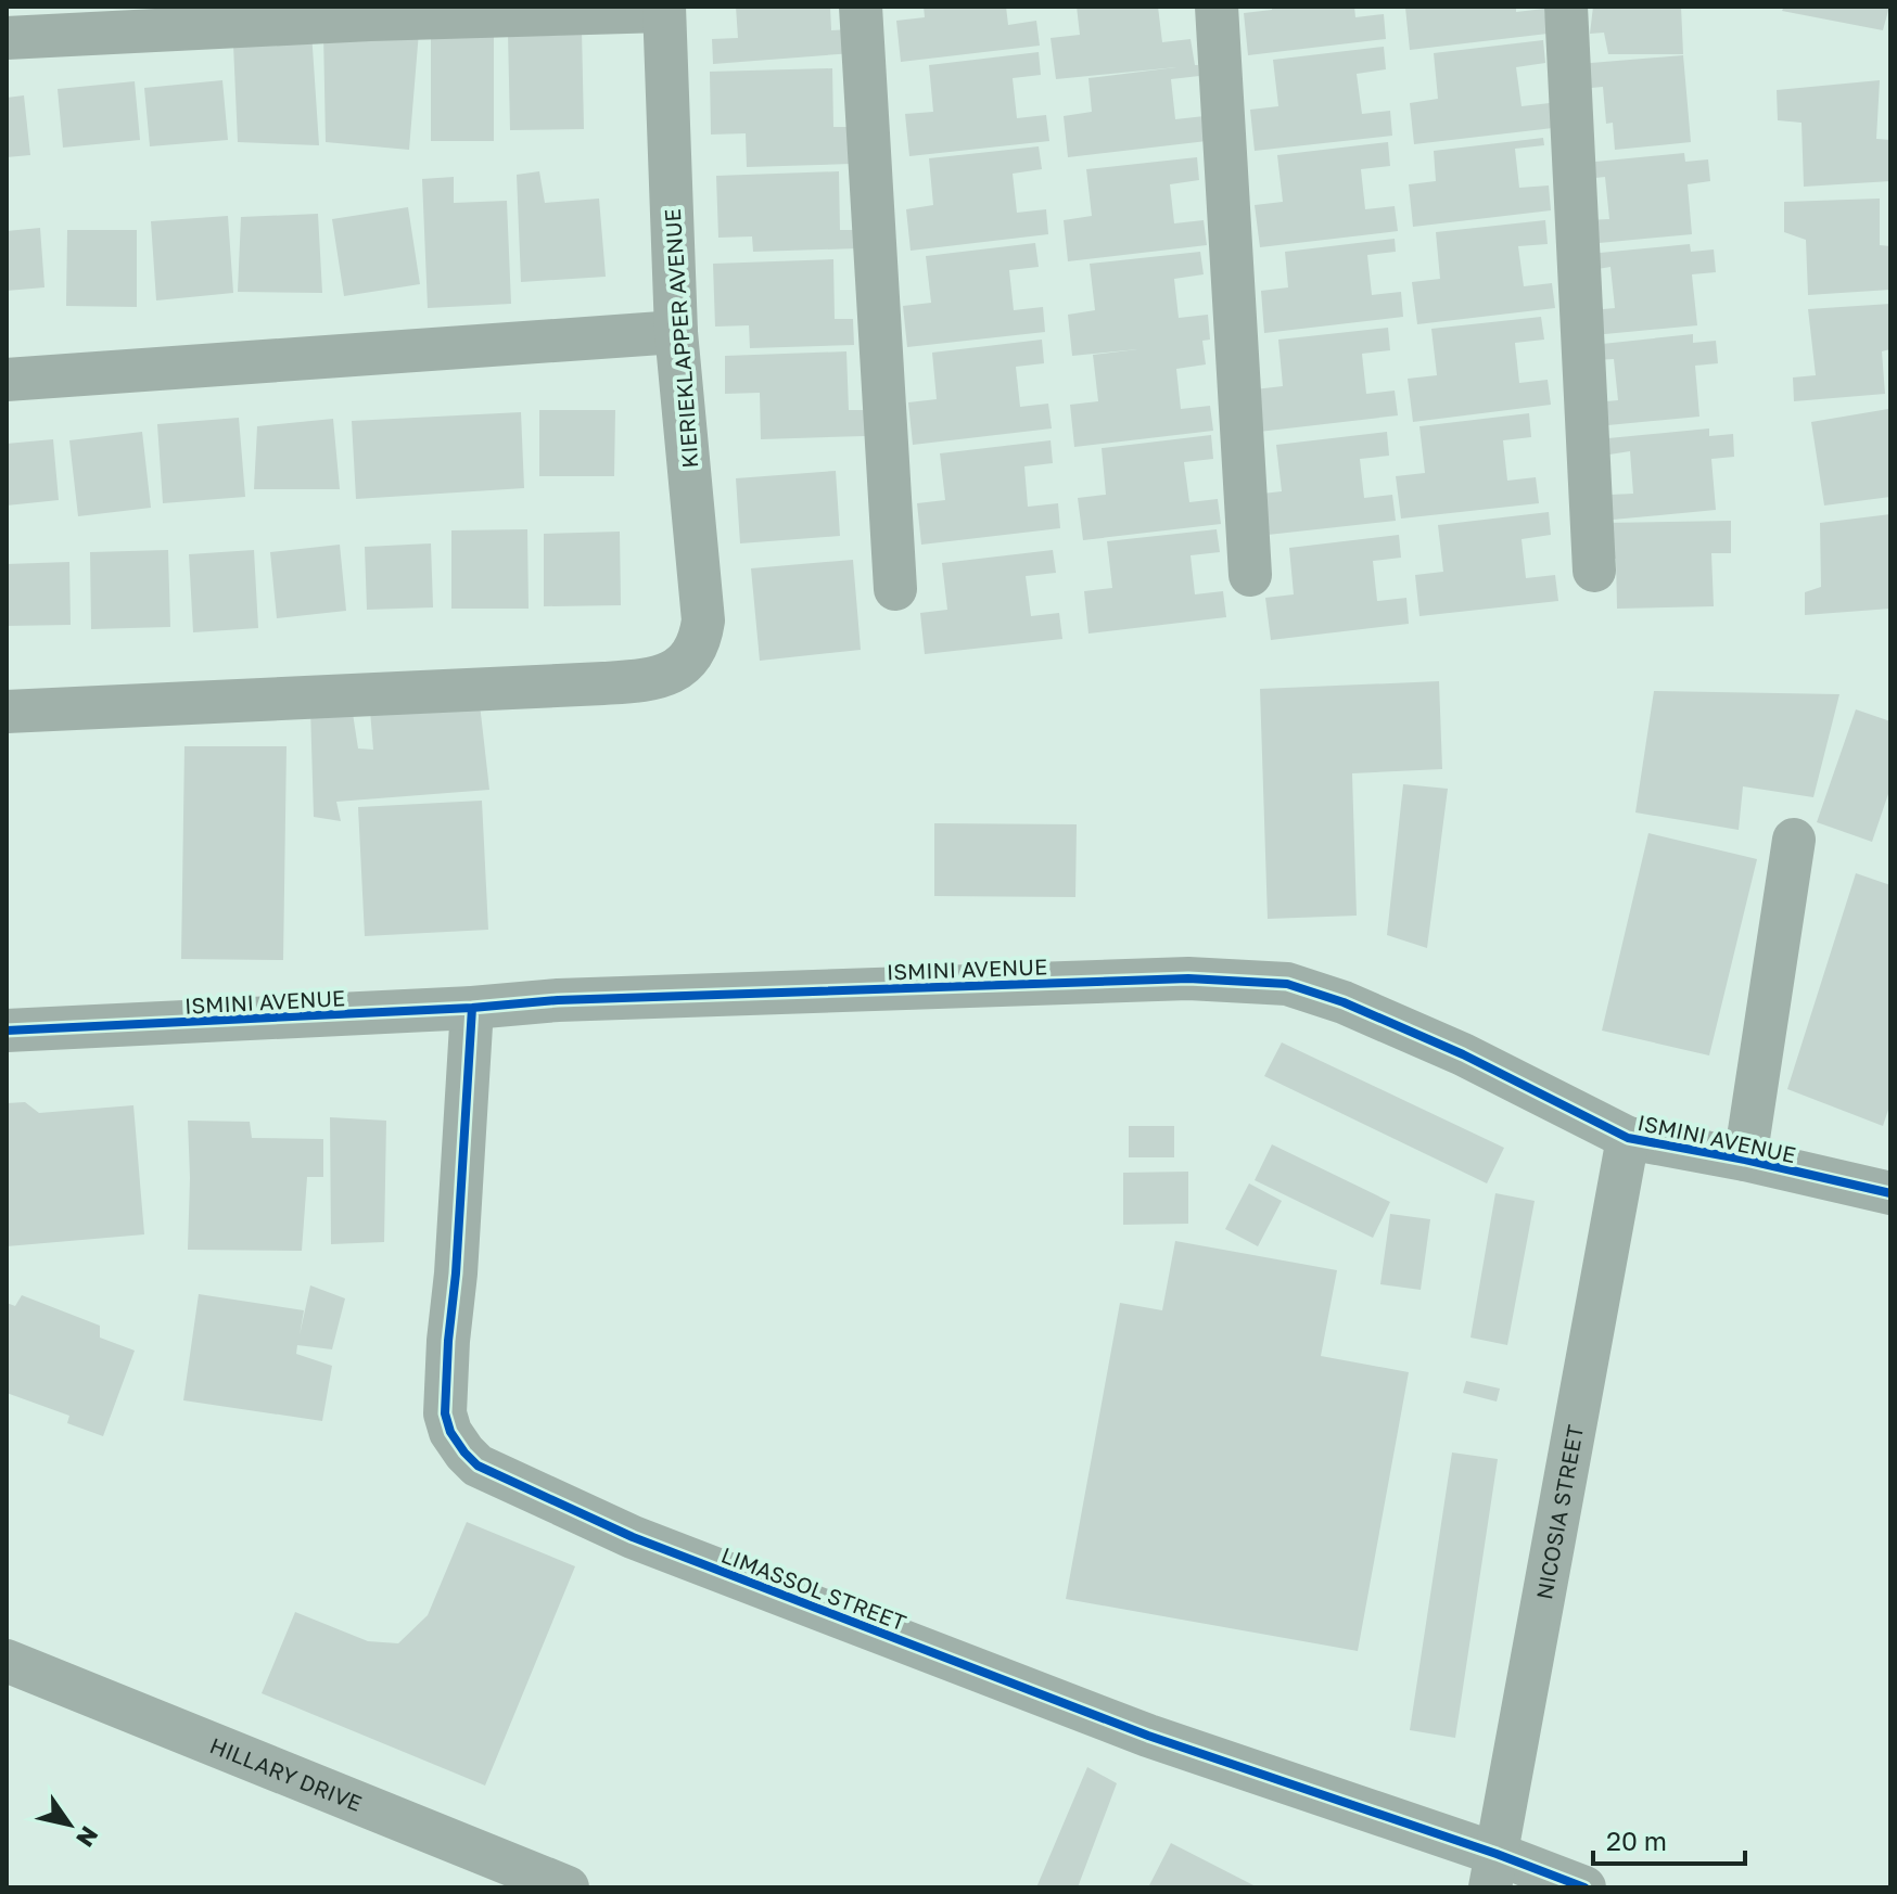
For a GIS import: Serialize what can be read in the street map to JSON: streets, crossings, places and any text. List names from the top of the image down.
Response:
{
  "streets": {
    "street": [
      "KIERIEKLAPPER AVENUE",
      "ISMINI AVENUE",
      "NICOSIA STREET",
      "LIMASSOL STREET",
      "HILLARY DRIVE"
    ]
  },
  "crossings": [
    ["ISMINI AVENUE", "NICOSIA STREET"],
    ["ISMINI AVENUE", "LIMASSOL STREET"],
    ["NICOSIA STREET", "LIMASSOL STREET"]
  ],
  "scale_bar": "20 m",
  "north": "bottom right"
}
